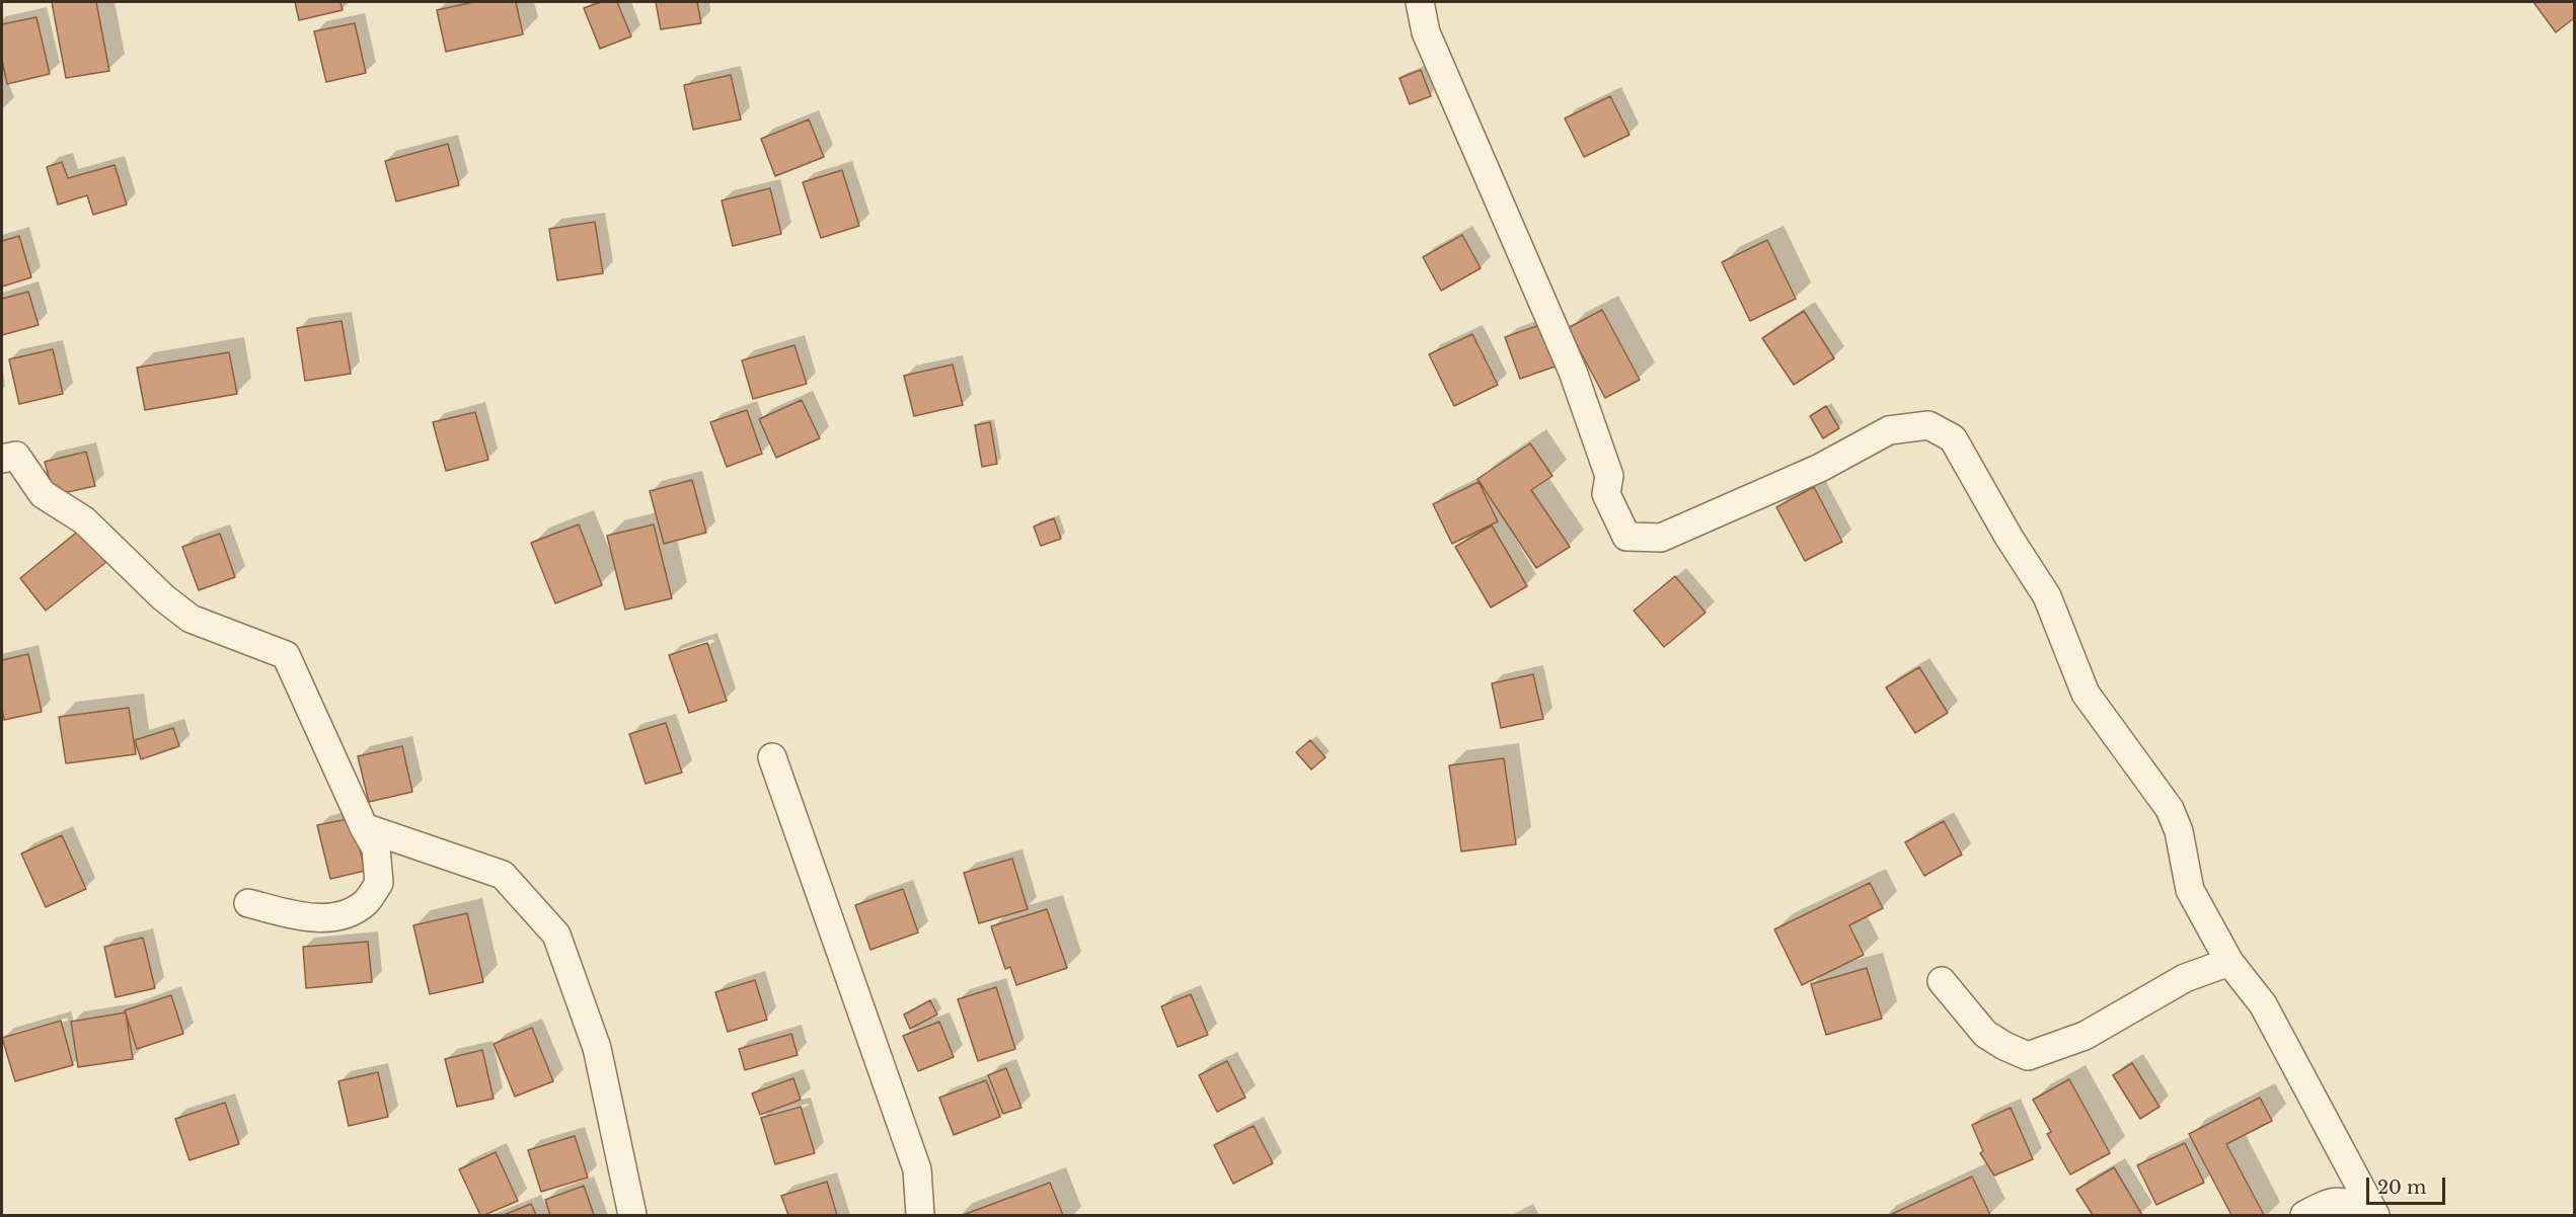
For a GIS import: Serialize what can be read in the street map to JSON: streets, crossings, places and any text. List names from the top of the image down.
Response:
{
  "scale_bar": "20 m"
}
